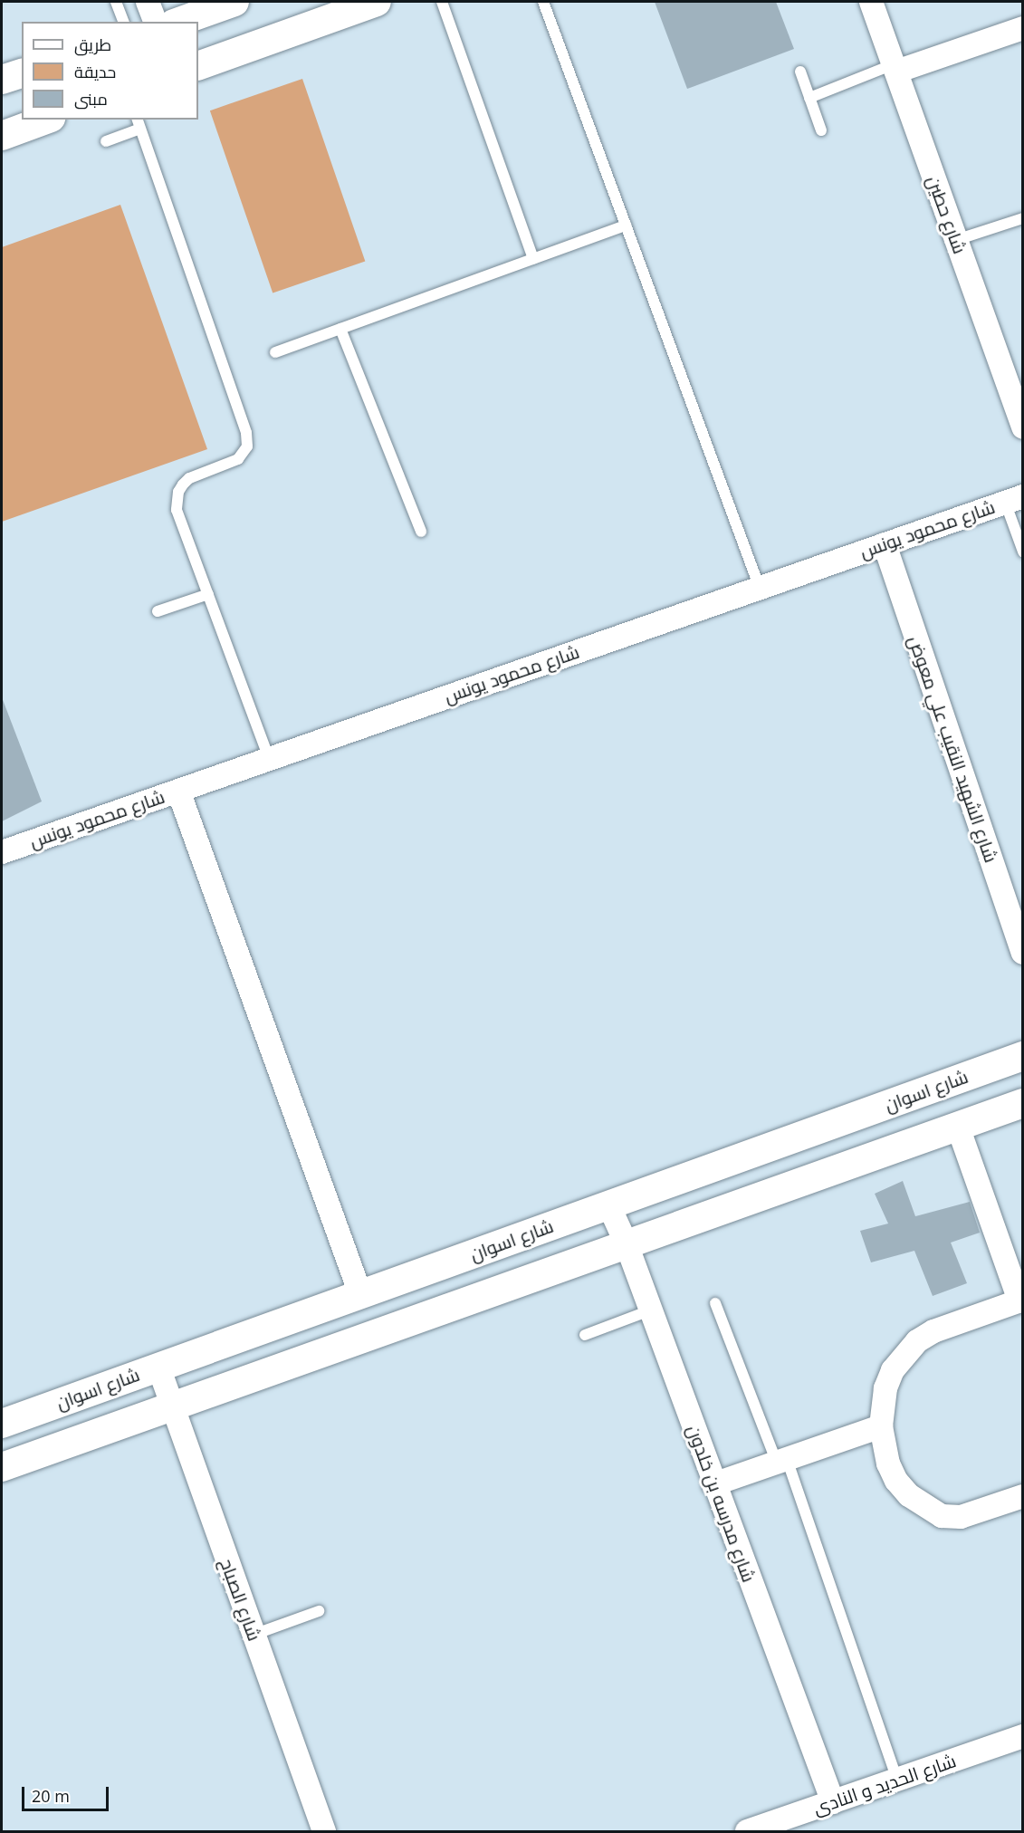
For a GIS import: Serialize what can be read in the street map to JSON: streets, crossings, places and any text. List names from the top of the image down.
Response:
{
  "streets": {
    "street": [
      "شارع حطين",
      "شارع محمود يونس",
      "شارع الشهيد النقيب علي معوض",
      "شارع اسوان",
      "شارع مدرسه بن خلدون",
      "شارع الصباح",
      "شارع الحديد و النادى"
    ]
  },
  "crossings": [
    ["شارع محمود يونس", "شارع الشهيد النقيب علي معوض"],
    ["شارع اسوان", "شارع مدرسه بن خلدون"],
    ["شارع اسوان", "شارع الصباح"],
    ["شارع مدرسه بن خلدون", "شارع الحديد و النادى"]
  ],
  "legend": ["طريق", "حديقة", "مبنى"],
  "scale_bar": "20 m"
}
